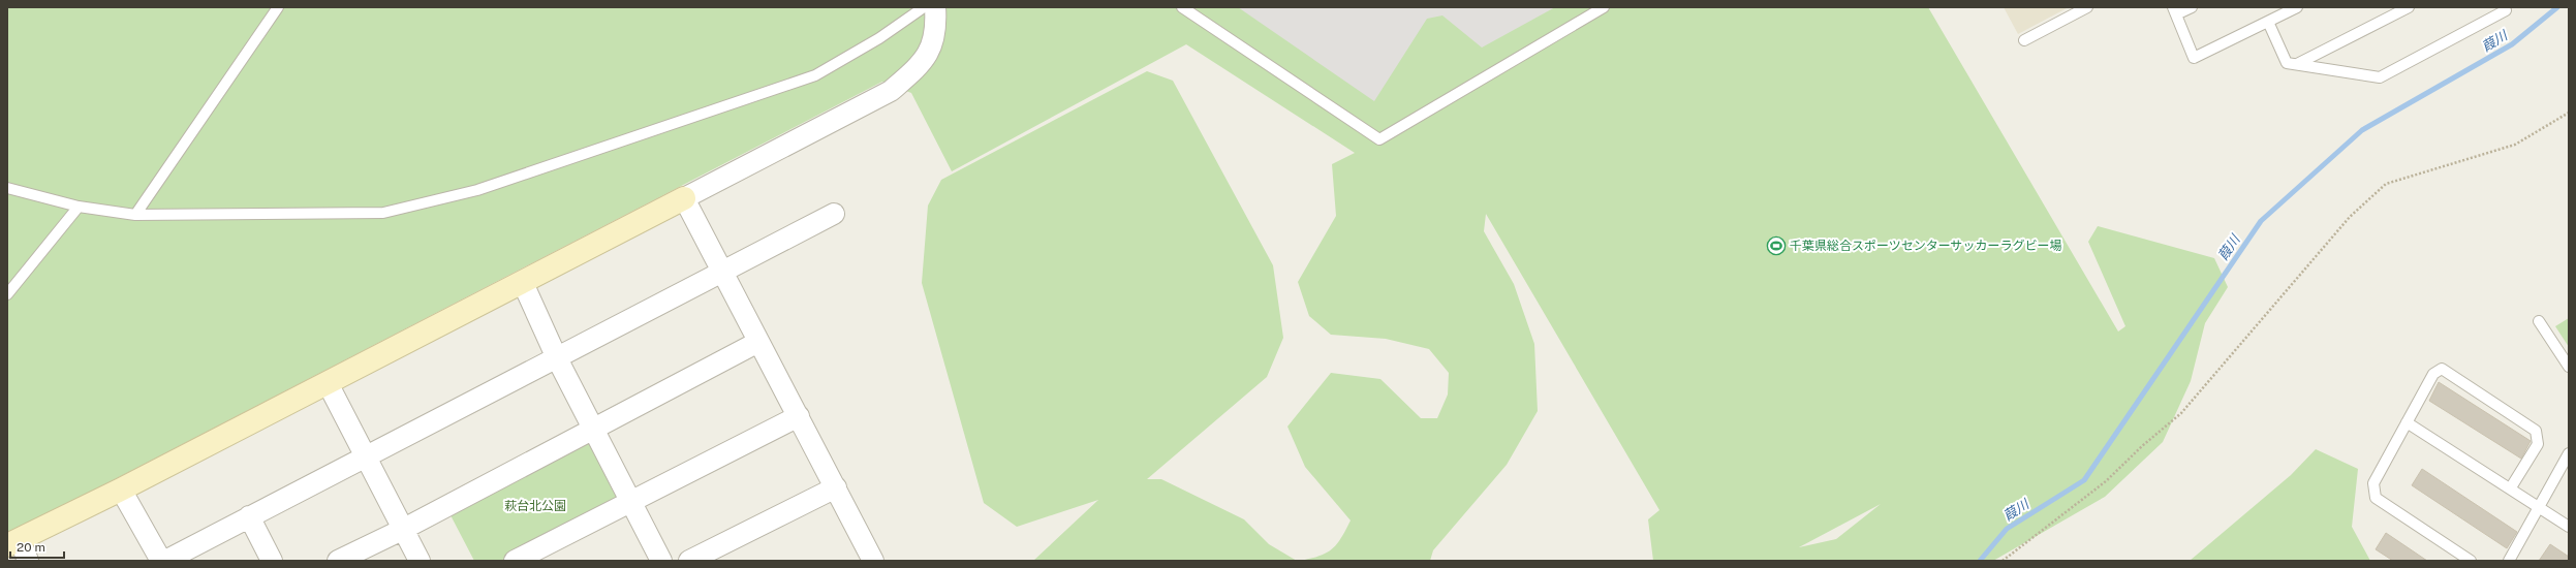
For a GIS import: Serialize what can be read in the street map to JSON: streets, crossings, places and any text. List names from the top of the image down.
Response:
{
  "water": ["葭川"],
  "parks": ["萩台北公園"],
  "places": {
    "sports": ["千葉県総合スポーツセンターサッカーラグビー場"]
  },
  "scale_bar": "20 m"
}
